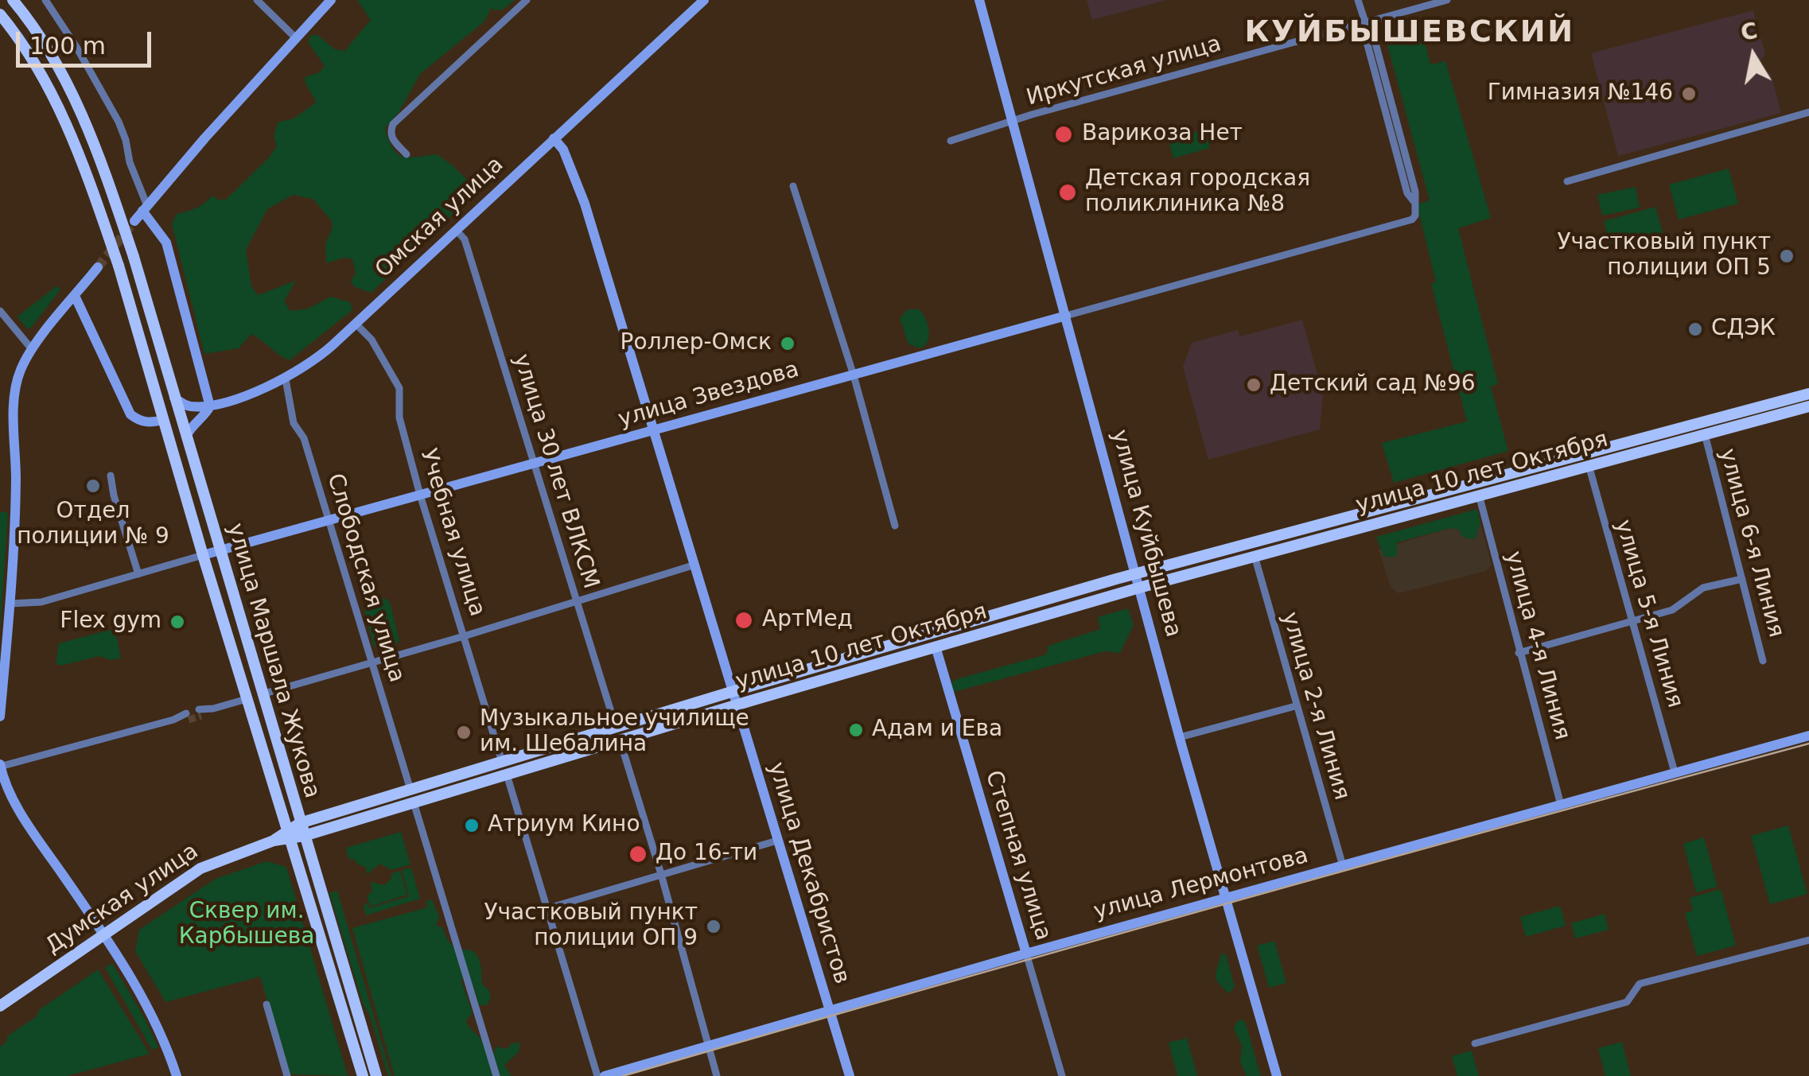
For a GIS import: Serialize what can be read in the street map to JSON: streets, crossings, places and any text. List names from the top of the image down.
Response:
{
  "streets": {
    "main road": ["улица 10 лет Октября", "улица Маршала Жукова", "Думская улица"],
    "street": [
      "Иркутская улица",
      "Омская улица",
      "улица Звездова",
      "улица 30 лет ВЛКСМ",
      "Учебная улица",
      "улица Куйбышева",
      "улица 6-я Линия",
      "Слободская улица",
      "улица 5-я Линия",
      "улица 4-я Линия",
      "улица 2-я Линия",
      "Степная улица",
      "улица Декабристов",
      "улица Лермонтова"
    ]
  },
  "crossings": [
    ["Иркутская улица", "улица Звездова"],
    ["Иркутская улица", "улица Куйбышева"],
    ["Омская улица", "улица 30 лет ВЛКСМ"],
    ["Омская улица", "Учебная улица"],
    ["Омская улица", "Слободская улица"],
    ["Омская улица", "улица Декабристов"],
    ["улица Звездова", "улица 30 лет ВЛКСМ"],
    ["улица Звездова", "Учебная улица"],
    ["улица Звездова", "улица Куйбышева"],
    ["улица Звездова", "Слободская улица"],
    ["улица Звездова", "улица Маршала Жукова"],
    ["улица Звездова", "улица Декабристов"],
    ["улица 30 лет ВЛКСМ", "улица 10 лет Октября"],
    ["улица 10 лет Октября", "Учебная улица"],
    ["улица 10 лет Октября", "улица Куйбышева"],
    ["улица 10 лет Октября", "улица 6-я Линия"],
    ["улица 10 лет Октября", "Слободская улица"],
    ["улица 10 лет Октября", "улица 5-я Линия"],
    ["улица 10 лет Октября", "улица 4-я Линия"],
    ["улица 10 лет Октября", "улица Маршала Жукова"],
    ["улица 10 лет Октября", "улица 2-я Линия"],
    ["улица 10 лет Октября", "Степная улица"],
    ["улица 10 лет Октября", "улица Декабристов"],
    ["улица 10 лет Октября", "Думская улица"],
    ["улица Куйбышева", "улица Лермонтова"],
    ["улица 5-я Линия", "улица Лермонтова"],
    ["улица 4-я Линия", "улица Лермонтова"],
    ["улица 2-я Линия", "улица Лермонтова"],
    ["Степная улица", "улица Лермонтова"],
    ["улица Декабристов", "улица Лермонтова"]
  ],
  "districts": ["КУЙБЫШЕВСКИЙ"],
  "parks": ["Сквер им. Карбышева"],
  "places": [
    "Гимназия №146",
    "Варикоза Нет",
    "Детская городская поликлиника №8",
    "Участковый пункт полиции ОП 5",
    "СДЭК",
    "Роллер-Омск",
    "Детский сад №96",
    "Отдел полиции № 9",
    "АртМед",
    "Flex gym",
    "Адам и Ева",
    "Музыкальное училище им. Шебалина",
    "Атриум Кино",
    "До 16-ти",
    "Участковый пункт полиции ОП 9"
  ],
  "scale_bar": "100 m",
  "north": "top"
}
